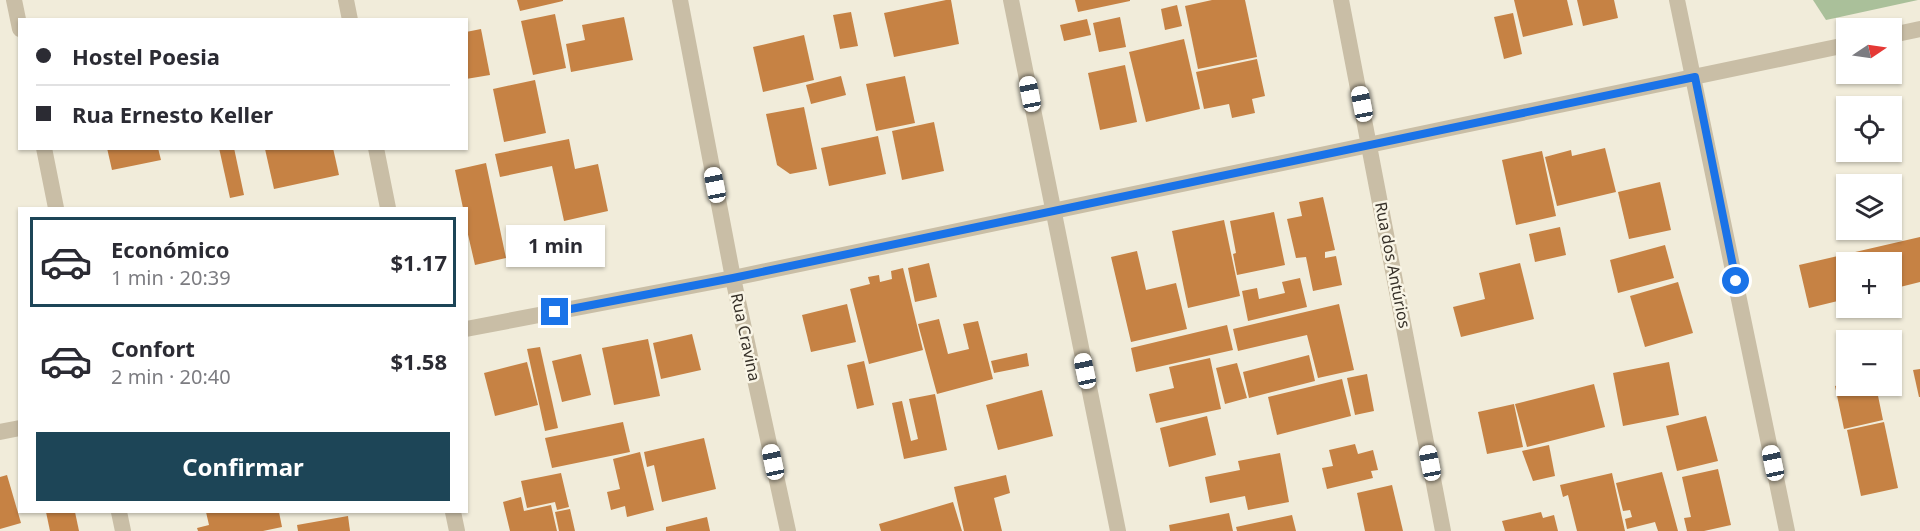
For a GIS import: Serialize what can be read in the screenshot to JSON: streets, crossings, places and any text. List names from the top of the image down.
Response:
{
  "streets": {
    "street": ["Rua dos Antúrios", "Rua Cravina"]
  },
  "north": "right",
  "page": {
    "map_buttons": ["+", "−"],
    "banner": ["Hostel Poesia", "Rua Ernesto Keller"],
    "list": [
      {
        "name": "Económico",
        "note": "1 min · 20:39",
        "value": "$1.17"
      },
      {
        "name": "Confort",
        "note": "2 min · 20:40",
        "value": "$1.58"
      }
    ],
    "bubble": "1 min",
    "buttons": "Confirmar"
  }
}
